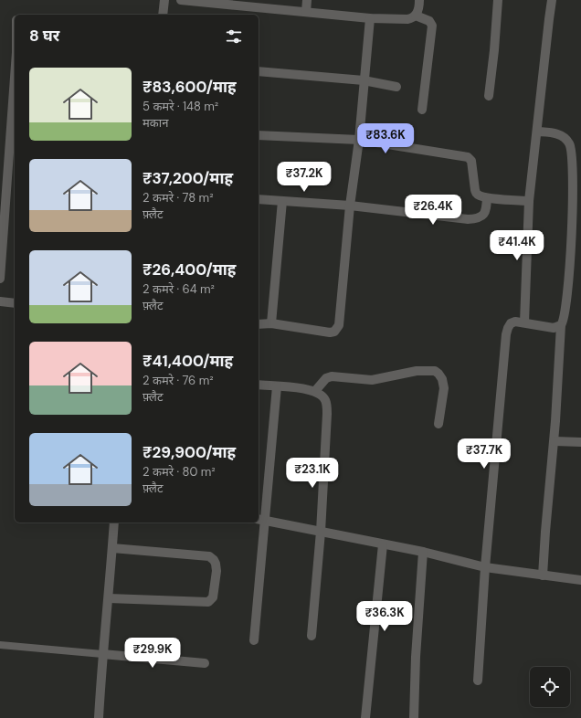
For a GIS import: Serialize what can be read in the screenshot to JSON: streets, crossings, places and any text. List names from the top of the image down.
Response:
{
  "page": {
    "heading": "8 घर",
    "list": [
      {
        "name": "₹83,600/माह",
        "note": "5 कमरे · 148 m² · मकान"
      },
      {
        "name": "₹37,200/माह",
        "note": "2 कमरे · 78 m² · फ़्लैट"
      },
      {
        "name": "₹26,400/माह",
        "note": "2 कमरे · 64 m² · फ़्लैट"
      },
      {
        "name": "₹41,400/माह",
        "note": "2 कमरे · 76 m² · फ़्लैट"
      },
      {
        "name": "₹29,900/माह",
        "note": "2 कमरे · 80 m² · फ़्लैट"
      }
    ],
    "price": [
      "₹83.6K",
      "₹37.2K",
      "₹26.4K",
      "₹41.4K",
      "₹37.7K",
      "₹23.1K",
      "₹36.3K",
      "₹29.9K"
    ]
  }
}
